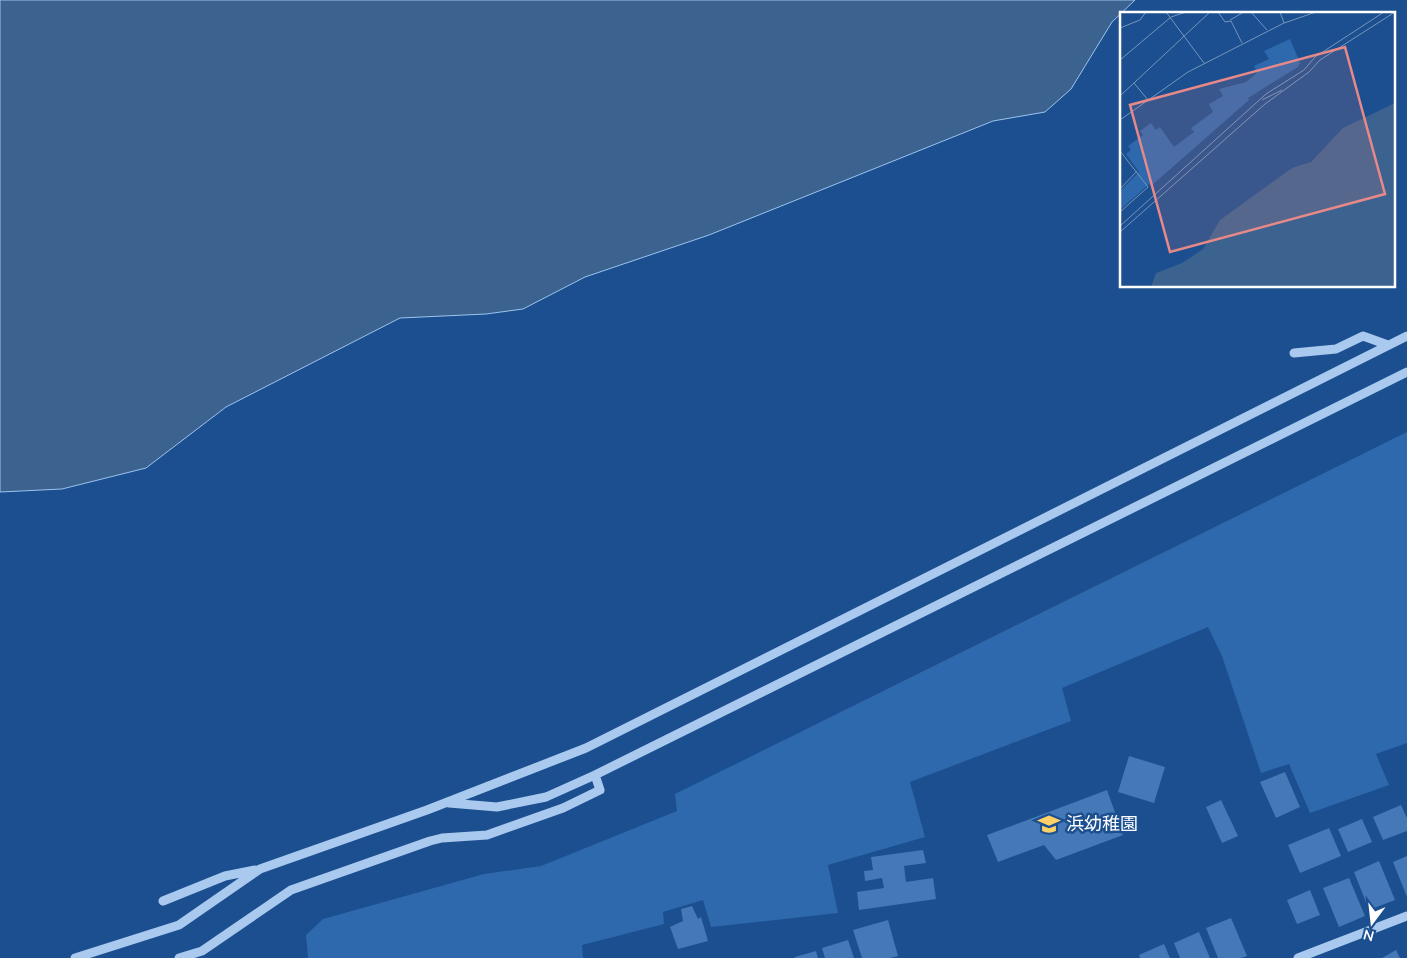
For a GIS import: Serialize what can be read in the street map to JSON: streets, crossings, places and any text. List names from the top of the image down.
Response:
{
  "places": {
    "school or university": ["浜幼稚園"]
  },
  "north": "bottom"
}
